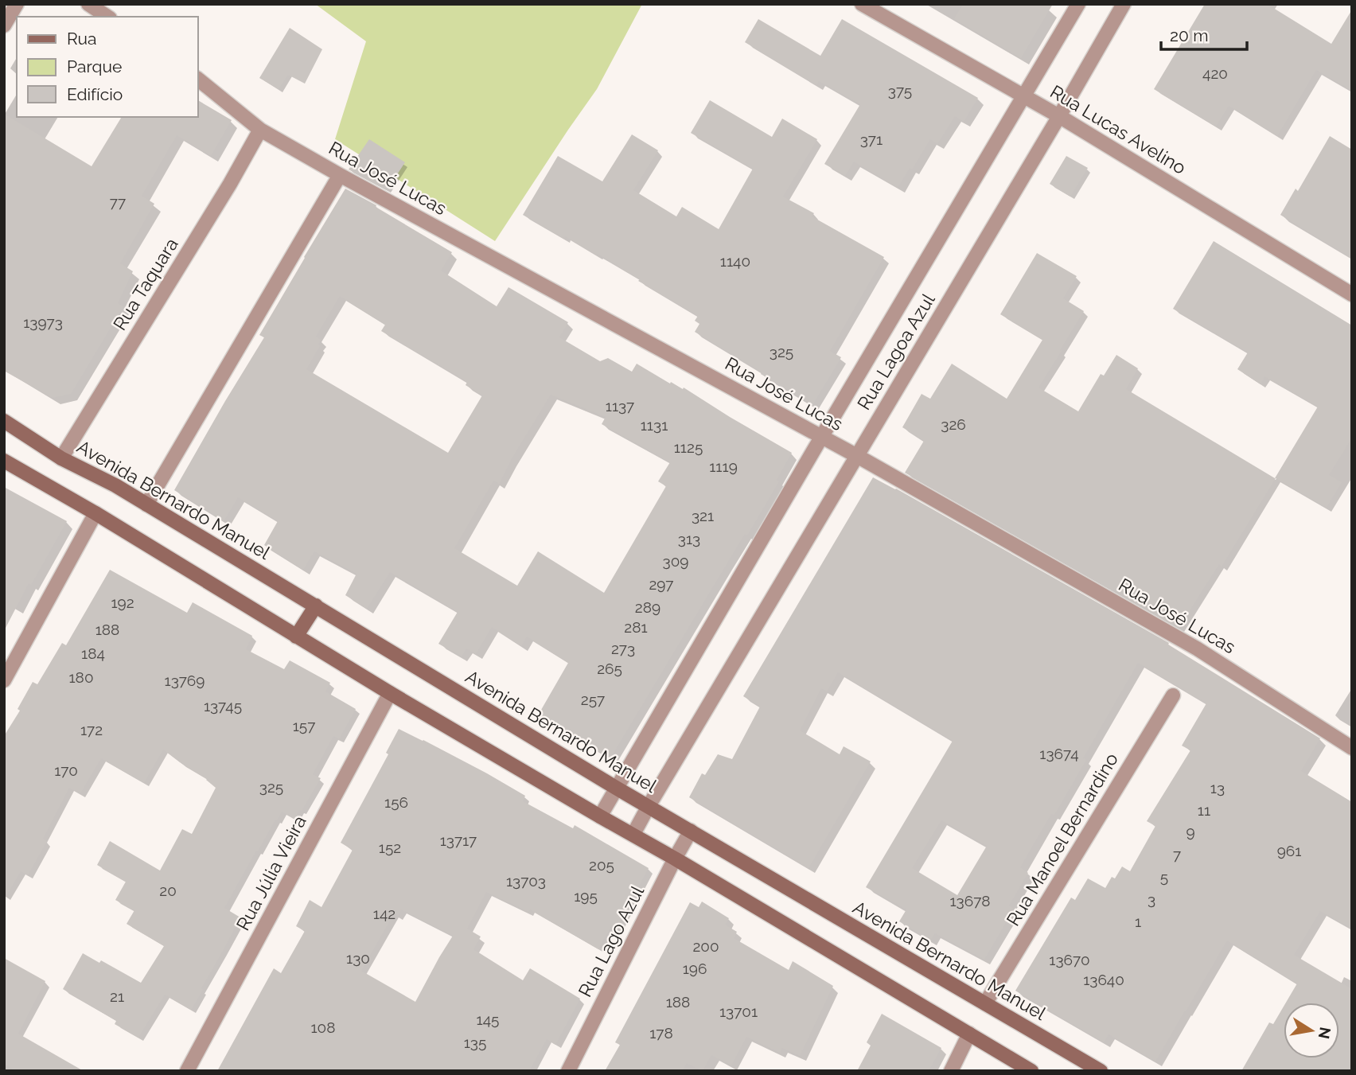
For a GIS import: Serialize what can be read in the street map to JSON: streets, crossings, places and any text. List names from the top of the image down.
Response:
{
  "streets": {
    "street": [
      "Rua Lucas Avelino",
      "Rua José Lucas",
      "Rua Taquara",
      "Rua Lagoa Azul",
      "Avenida Bernardo Manuel",
      "Rua Manoel Bernardino",
      "Rua Júlia Vieira",
      "Rua Lago Azul"
    ]
  },
  "crossings": [
    ["Rua Lucas Avelino", "Rua Lagoa Azul"],
    ["Rua José Lucas", "Rua Taquara"],
    ["Rua José Lucas", "Rua Lagoa Azul"],
    ["Rua Taquara", "Avenida Bernardo Manuel"],
    ["Rua Lagoa Azul", "Avenida Bernardo Manuel"],
    ["Avenida Bernardo Manuel", "Rua Manoel Bernardino"],
    ["Avenida Bernardo Manuel", "Rua Lago Azul"]
  ],
  "house_numbers": [
    "420",
    "375",
    "371",
    "77",
    "1140",
    "13973",
    "325",
    "1137",
    "326",
    "1131",
    "1125",
    "1119",
    "321",
    "313",
    "309",
    "297",
    "192",
    "289",
    "281",
    "188",
    "273",
    "184",
    "265",
    "180",
    "13769",
    "257",
    "13745",
    "157",
    "172",
    "13674",
    "170",
    "325",
    "13",
    "156",
    "11",
    "9",
    "13717",
    "152",
    "961",
    "7",
    "205",
    "5",
    "13703",
    "20",
    "195",
    "3",
    "13678",
    "142",
    "1",
    "200",
    "130",
    "13670",
    "196",
    "13640",
    "21",
    "188",
    "13701",
    "145",
    "108",
    "178",
    "135"
  ],
  "legend": ["Rua", "Parque", "Edifício"],
  "scale_bar": "20 m",
  "north": "right"
}
